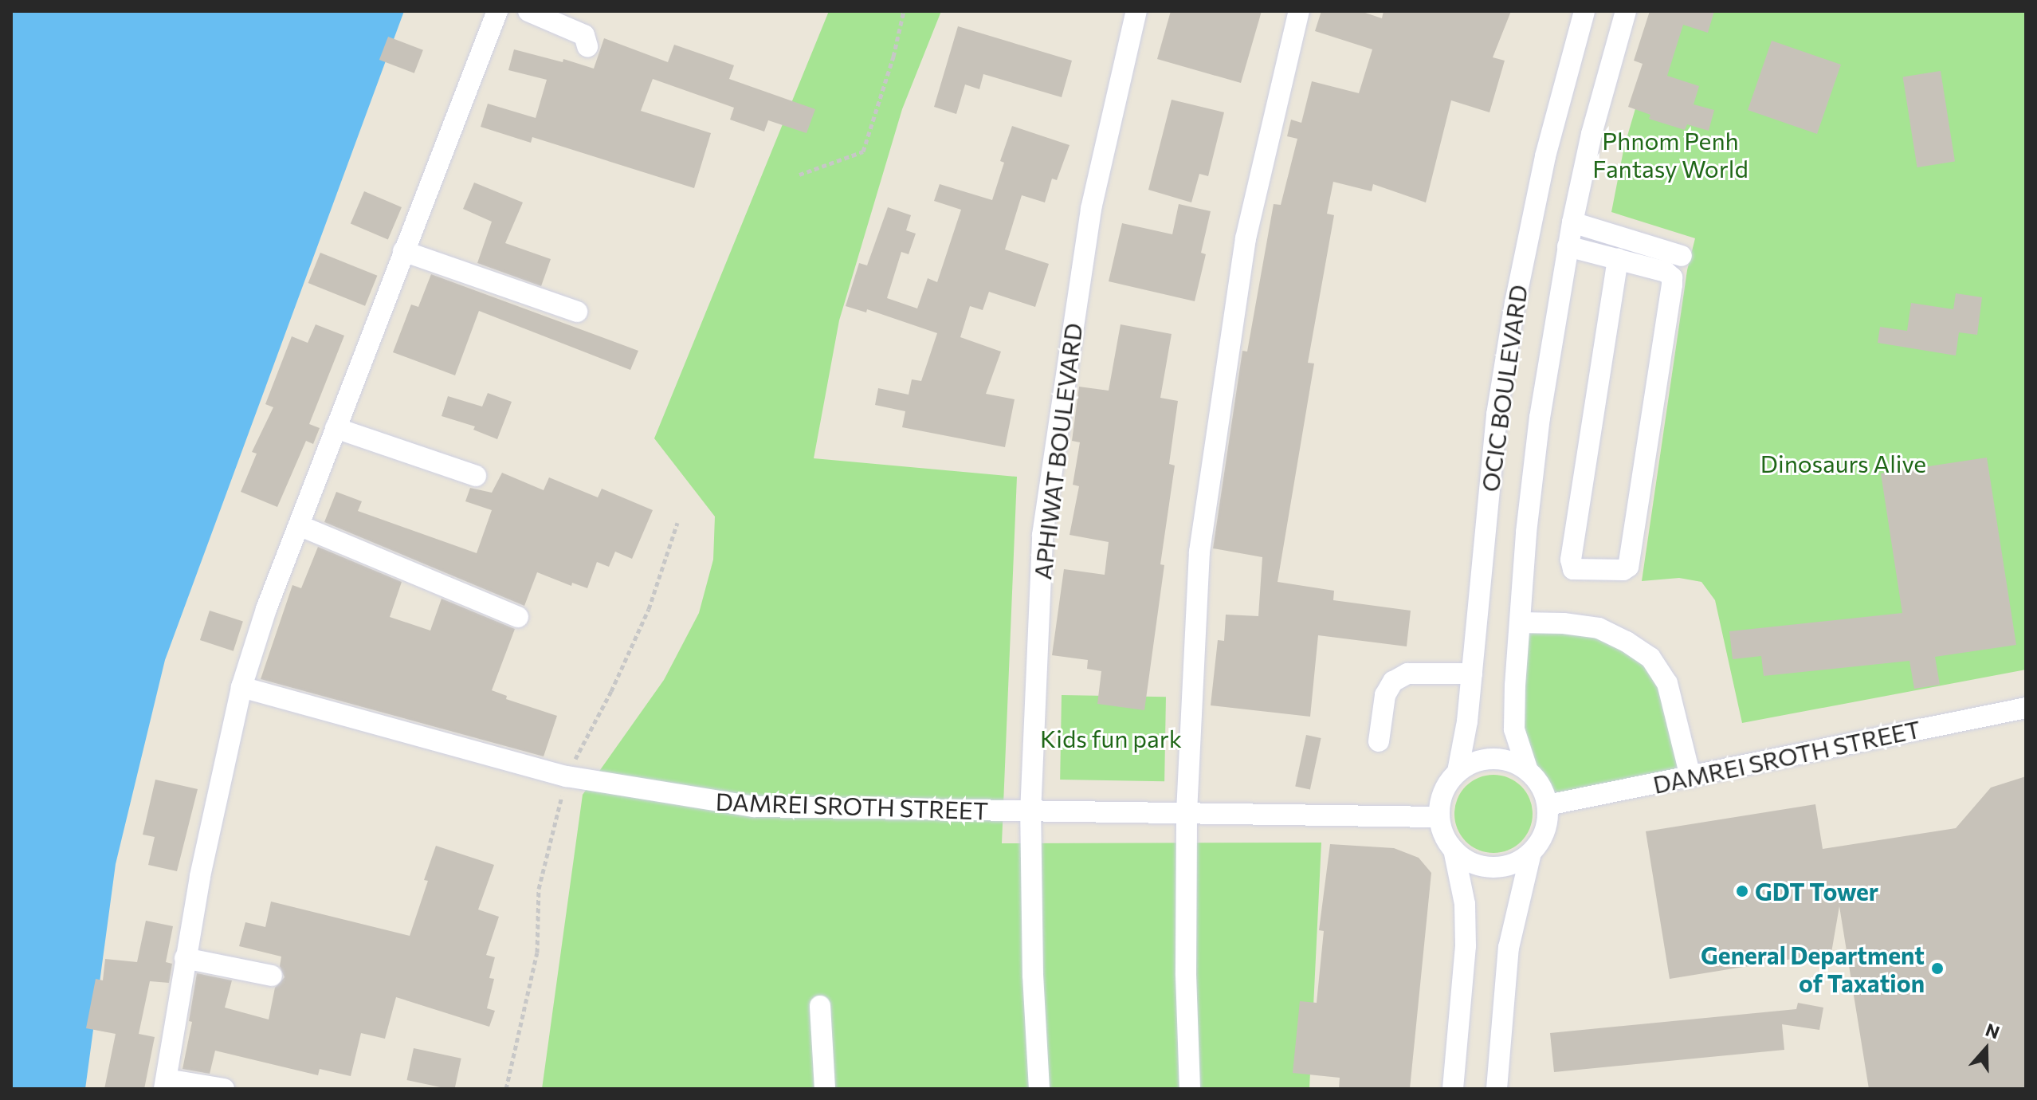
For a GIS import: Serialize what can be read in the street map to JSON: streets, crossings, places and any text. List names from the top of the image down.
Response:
{
  "streets": {
    "street": ["OCIC BOULEVARD", "APHIWAT BOULEVARD", "DAMREI SROTH STREET"]
  },
  "crossings": [
    ["OCIC BOULEVARD", "DAMREI SROTH STREET"],
    ["APHIWAT BOULEVARD", "DAMREI SROTH STREET"]
  ],
  "parks": ["Phnom Penh Fantasy World", "Dinosaurs Alive", "Kids fun park"],
  "places": ["GDT Tower", "General Department of Taxation"],
  "north": "top"
}
